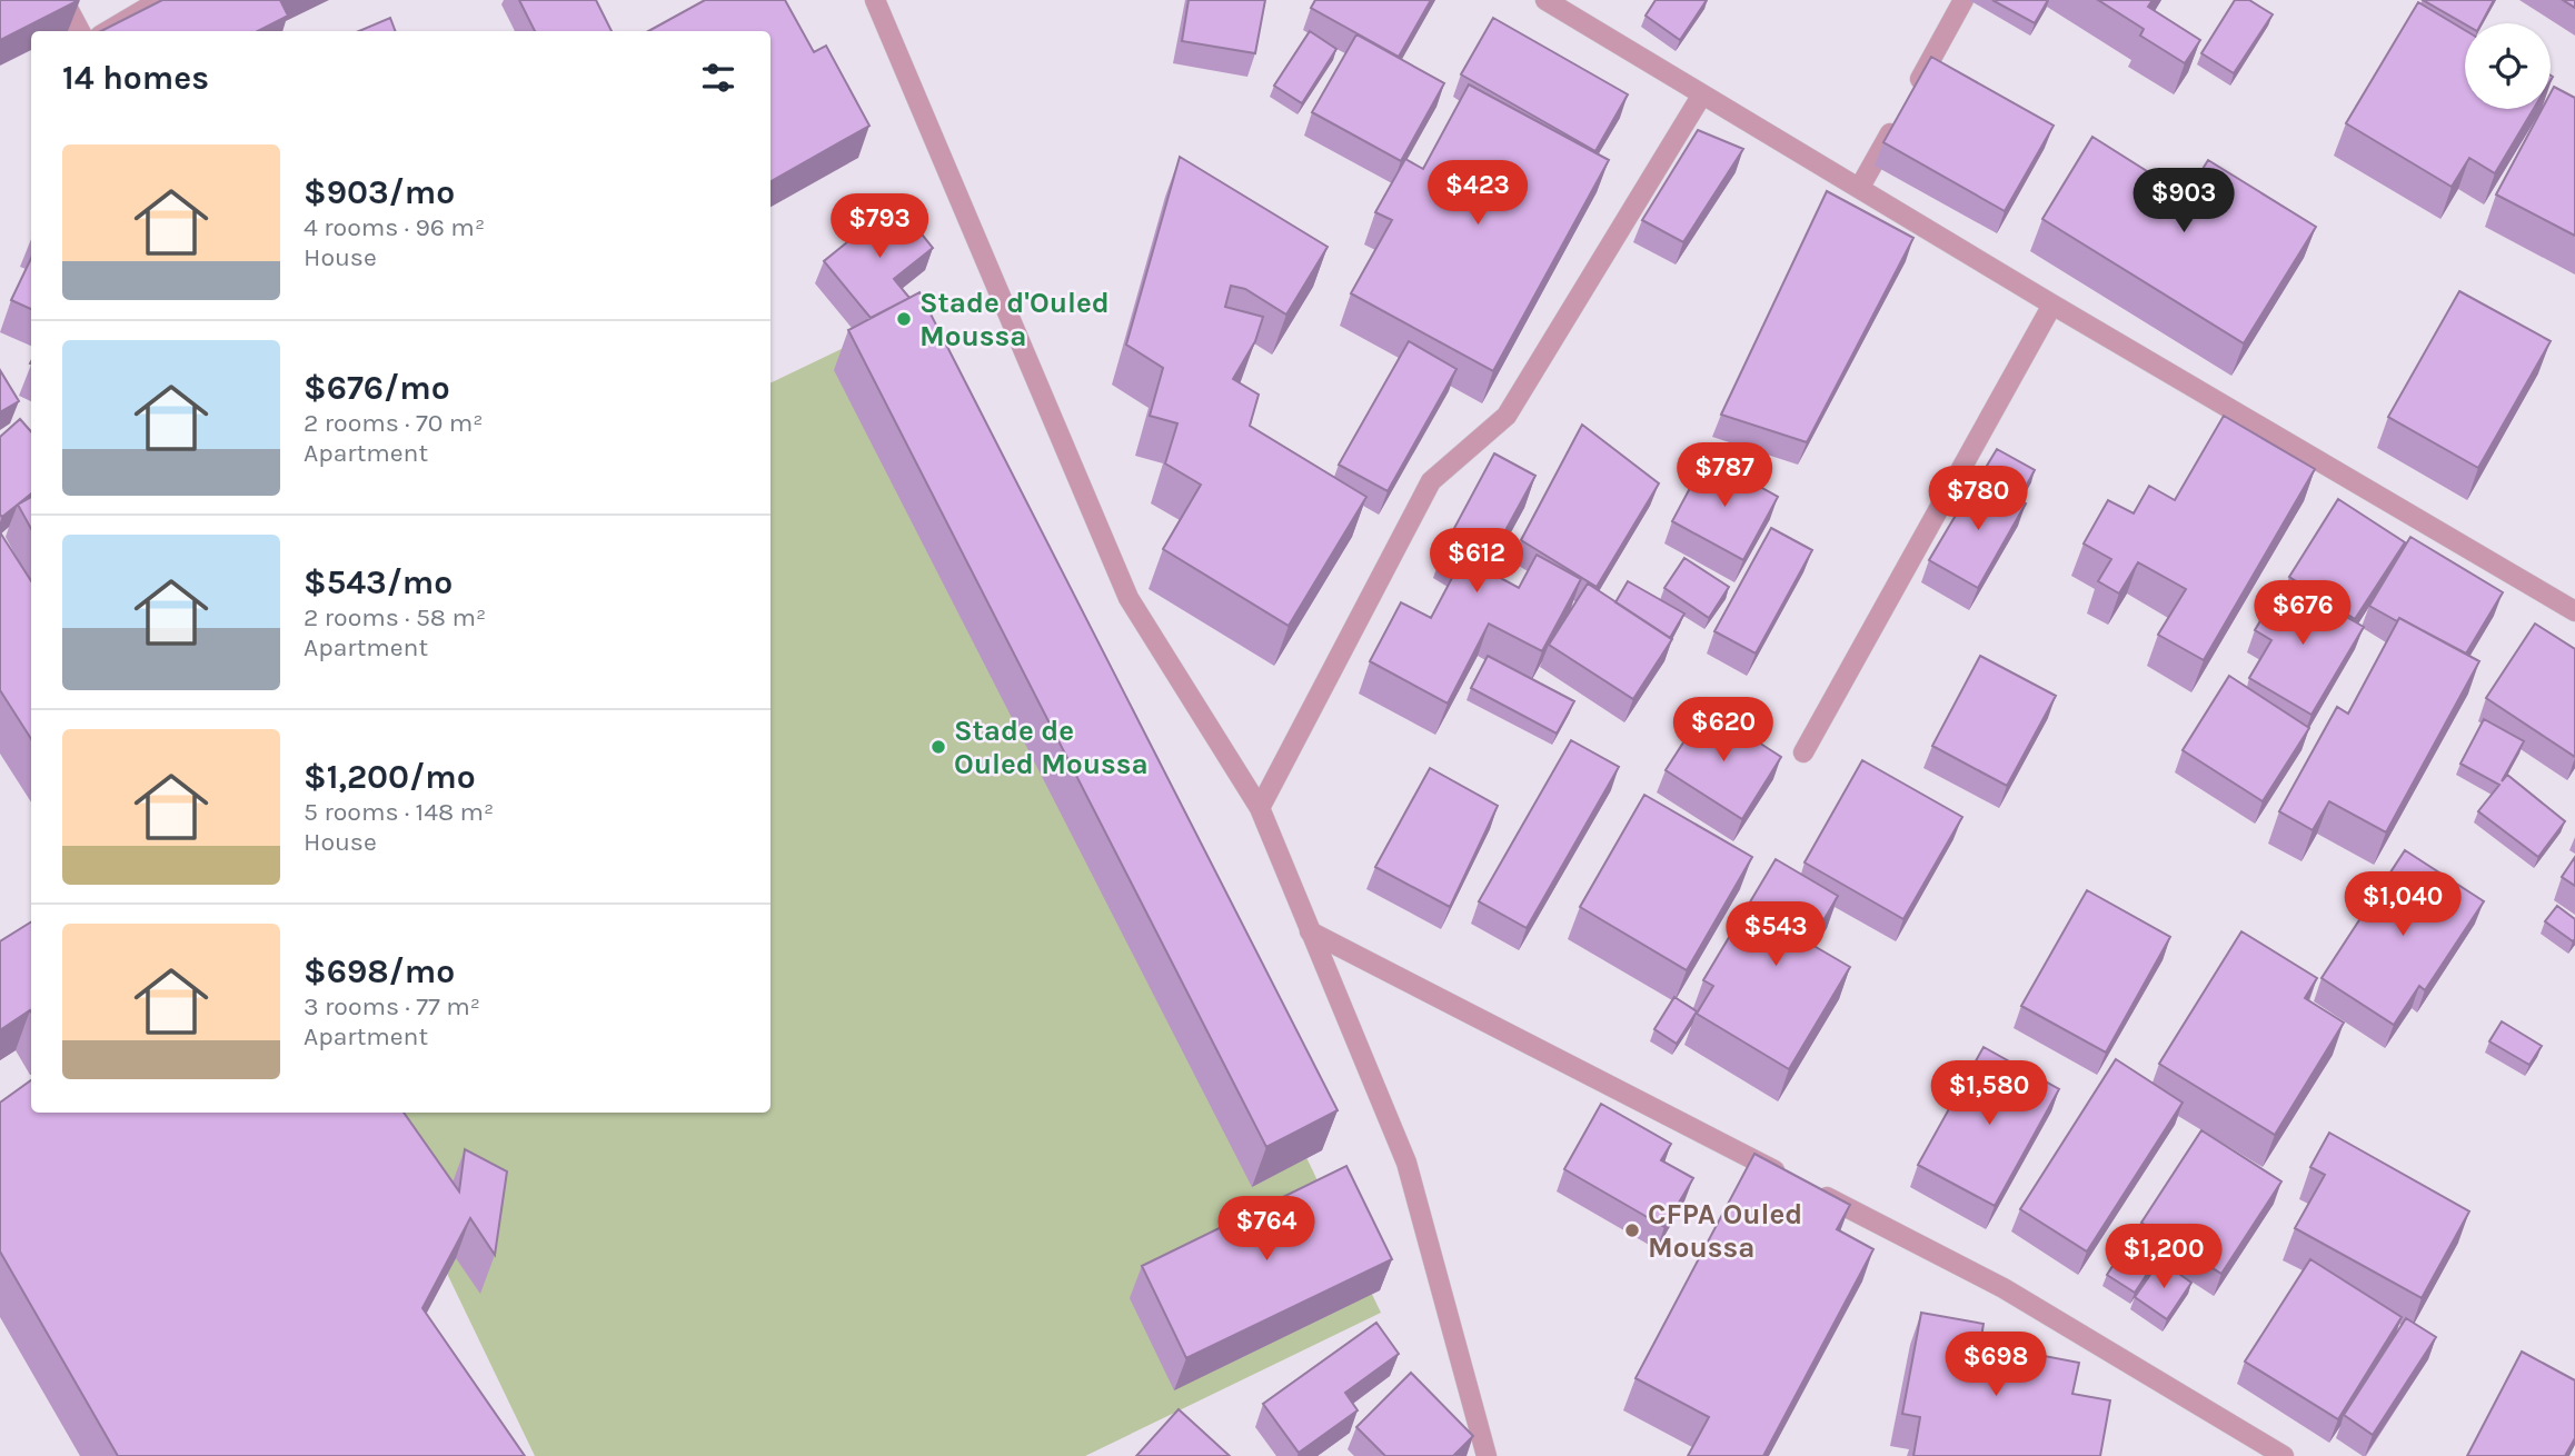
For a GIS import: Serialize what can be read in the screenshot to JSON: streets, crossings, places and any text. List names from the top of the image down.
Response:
{
  "places": ["Stade d'Ouled Moussa", "Stade de Ouled Moussa", "CFPA Ouled Moussa"],
  "page": {
    "heading": "14 homes",
    "list": [
      {
        "name": "$903/mo",
        "note": "4 rooms · 96 m² · House"
      },
      {
        "name": "$676/mo",
        "note": "2 rooms · 70 m² · Apartment"
      },
      {
        "name": "$543/mo",
        "note": "2 rooms · 58 m² · Apartment"
      },
      {
        "name": "$1,200/mo",
        "note": "5 rooms · 148 m² · House"
      },
      {
        "name": "$698/mo",
        "note": "3 rooms · 77 m² · Apartment"
      }
    ],
    "price": [
      "$423",
      "$903",
      "$793",
      "$787",
      "$780",
      "$612",
      "$676",
      "$620",
      "$1,040",
      "$543",
      "$1,580",
      "$764",
      "$1,200",
      "$698"
    ]
  }
}
